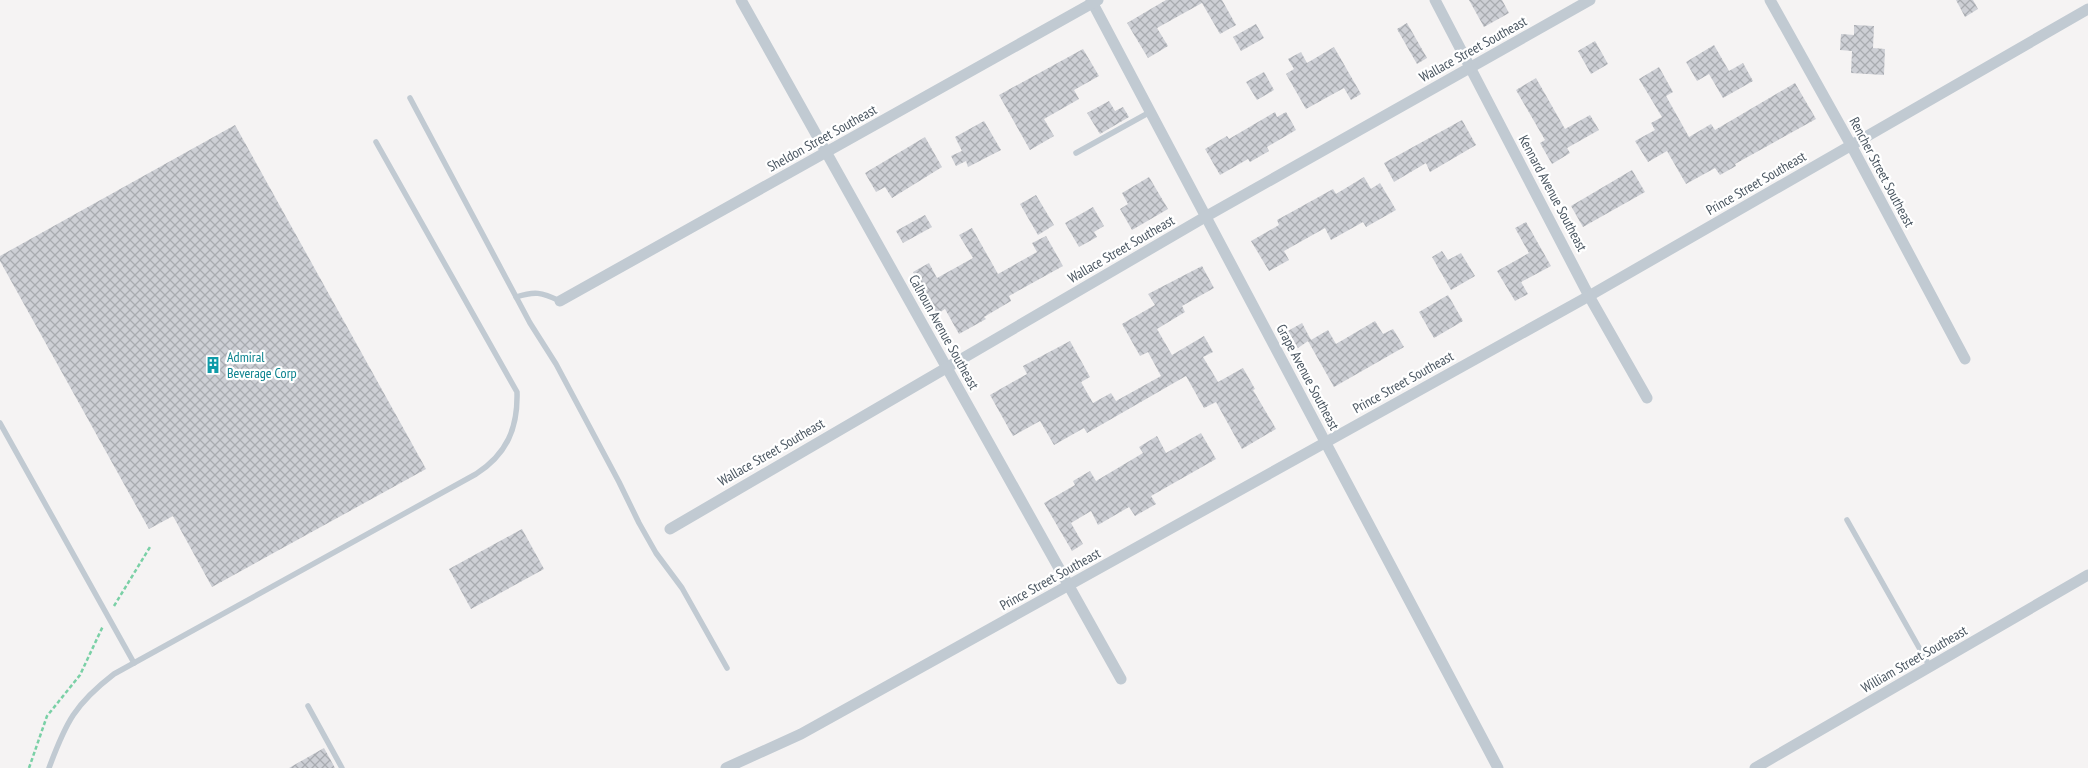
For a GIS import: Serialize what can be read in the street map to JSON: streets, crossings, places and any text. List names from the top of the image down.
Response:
{
  "streets": {
    "street": [
      "Wallace Street Southeast",
      "Sheldon Street Southeast",
      "Rencher Street Southeast",
      "Prince Street Southeast",
      "Kennard Avenue Southeast",
      "Calhoun Avenue Southeast",
      "Grape Avenue Southeast",
      "William Street Southeast"
    ]
  },
  "crossings": [
    ["Wallace Street Southeast", "Kennard Avenue Southeast"],
    ["Wallace Street Southeast", "Calhoun Avenue Southeast"],
    ["Wallace Street Southeast", "Grape Avenue Southeast"],
    ["Sheldon Street Southeast", "Calhoun Avenue Southeast"],
    ["Sheldon Street Southeast", "Grape Avenue Southeast"],
    ["Rencher Street Southeast", "Prince Street Southeast"],
    ["Prince Street Southeast", "Kennard Avenue Southeast"],
    ["Prince Street Southeast", "Calhoun Avenue Southeast"],
    ["Prince Street Southeast", "Grape Avenue Southeast"]
  ],
  "places": {
    "building": ["Admiral Beverage Corp"]
  }
}
